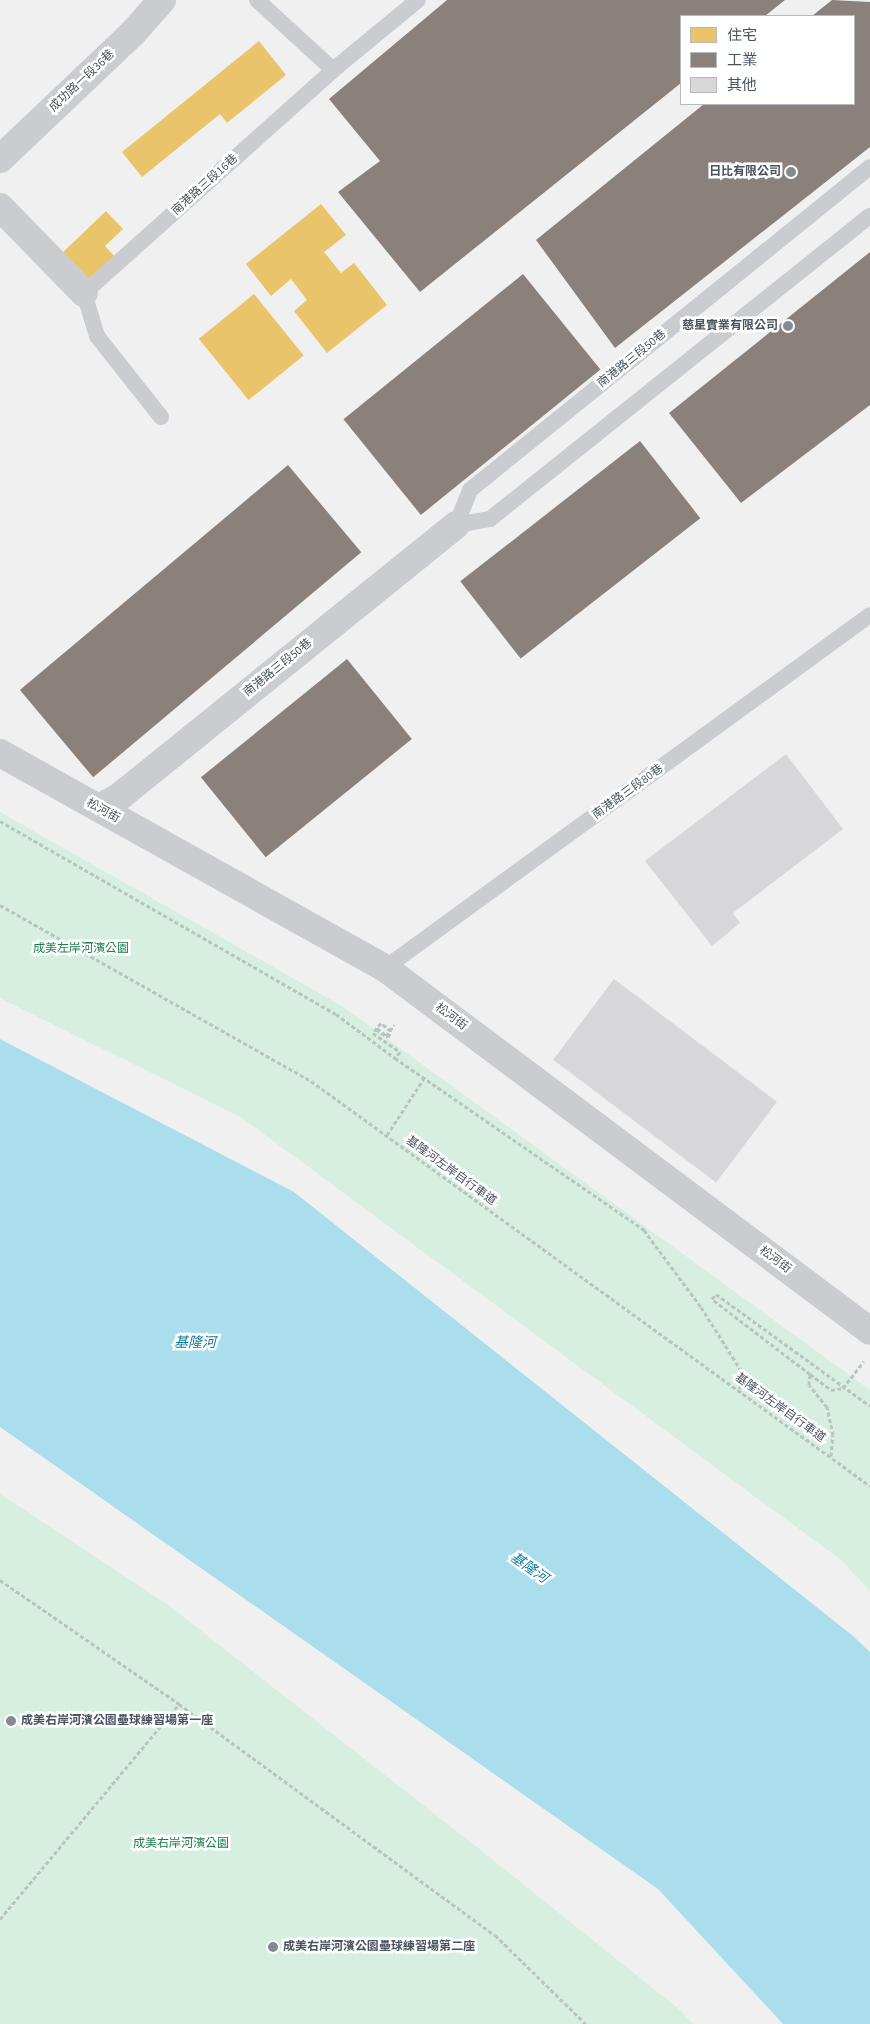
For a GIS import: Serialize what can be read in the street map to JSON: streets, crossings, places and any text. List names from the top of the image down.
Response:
{
  "streets": {
    "street": ["成功路一段36巷", "南港路三段50巷", "松河街"],
    "lane": ["南港路三段16巷", "南港路三段80巷"],
    "path": ["基隆河左岸自行車道"]
  },
  "crossings": [
    ["南港路三段50巷", "松河街"],
    ["南港路三段80巷", "松河街"]
  ],
  "water": ["基隆河"],
  "parks": ["成美左岸河濱公園", "成美右岸河濱公園"],
  "places": [
    "日比有限公司",
    "慈星實業有限公司",
    "成美右岸河濱公園壘球練習場第一座",
    "成美右岸河濱公園壘球練習場第二座"
  ],
  "legend": ["住宅", "工業", "其他"]
}
